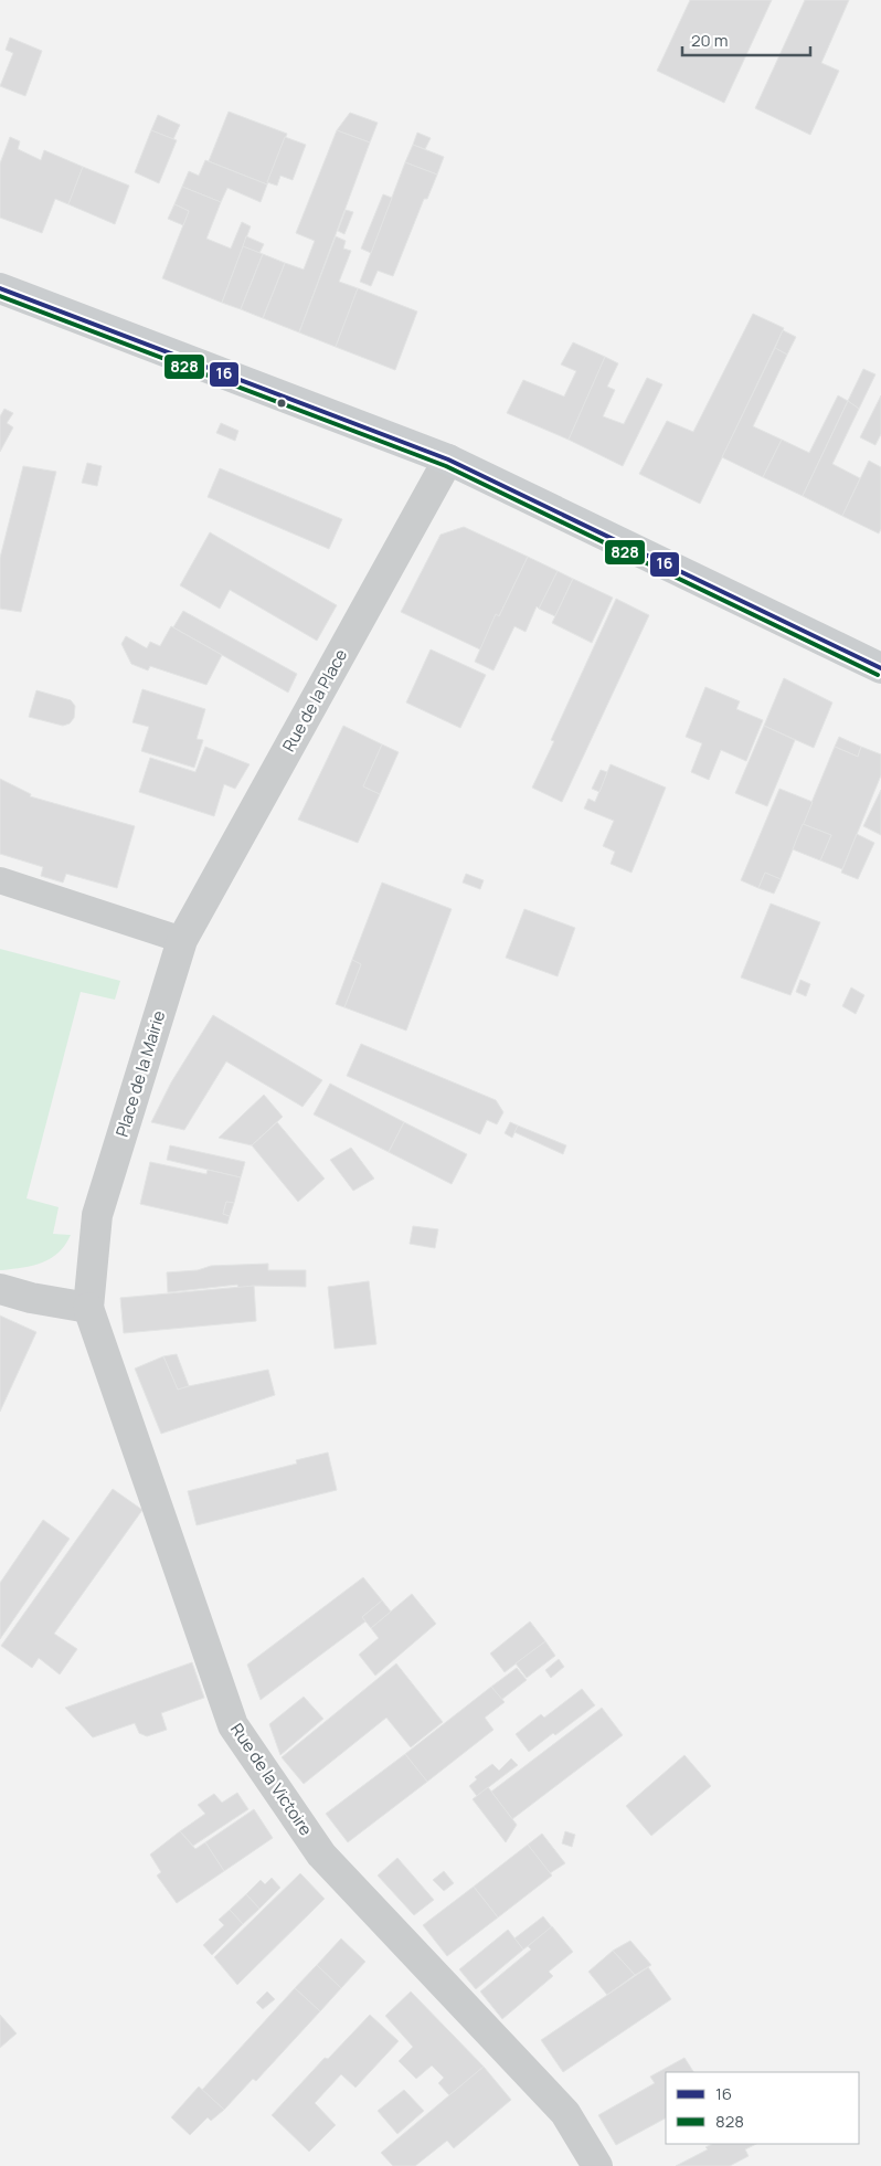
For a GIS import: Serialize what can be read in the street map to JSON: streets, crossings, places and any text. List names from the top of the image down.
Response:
{
  "streets": {
    "street": ["Rue de la Place", "Place de la Mairie", "Rue de la Victoire"]
  },
  "crossings": [
    ["Rue de la Place", "Place de la Mairie"],
    ["Place de la Mairie", "Rue de la Victoire"]
  ],
  "lines": ["transit line 16", "transit line 828"],
  "legend": ["16", "828"],
  "scale_bar": "20 m"
}
